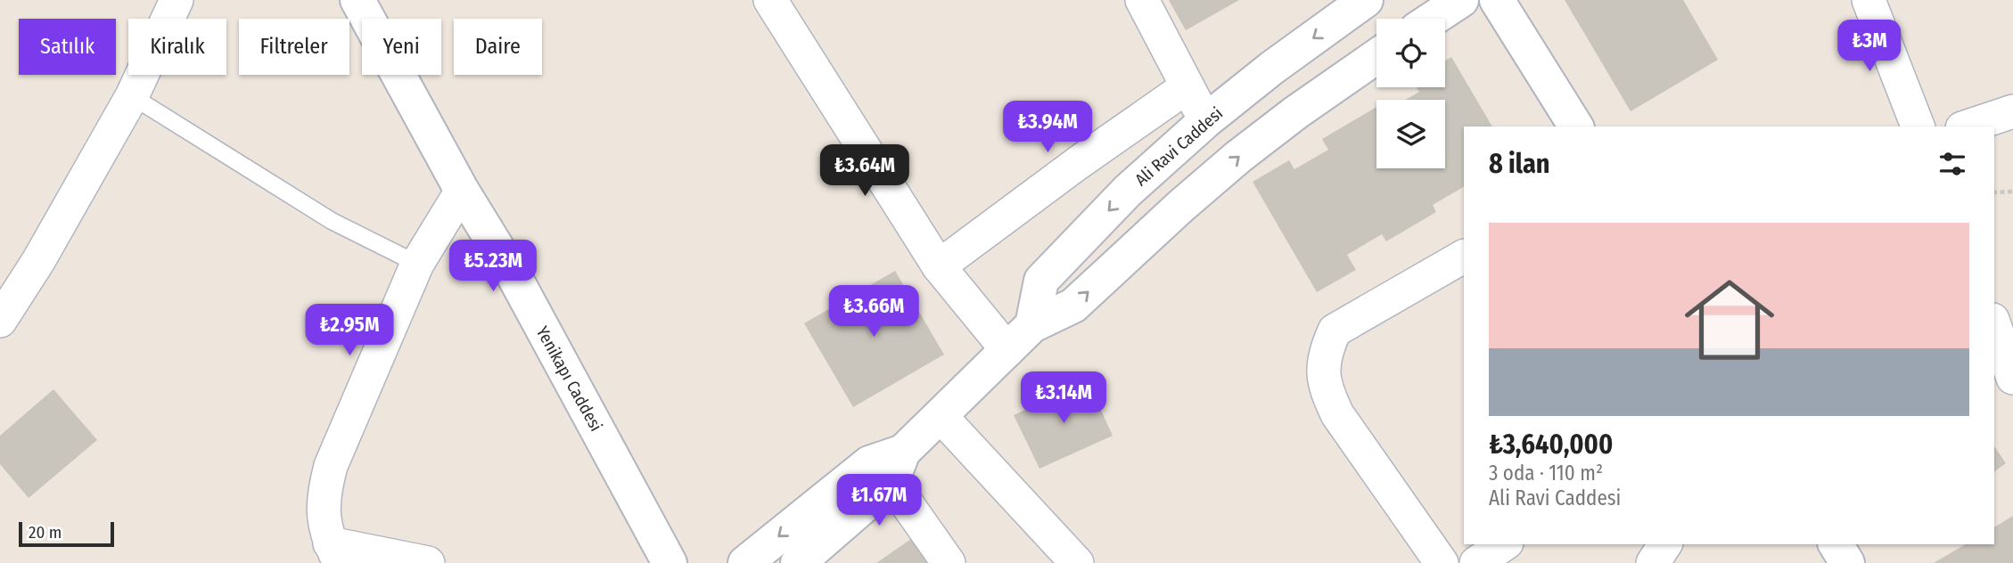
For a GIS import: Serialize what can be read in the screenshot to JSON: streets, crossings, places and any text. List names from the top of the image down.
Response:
{
  "streets": {
    "main road": ["Ali Ravi Caddesi", "Yenikapı Caddesi"]
  },
  "scale_bar": "20 m",
  "page": {
    "chip": [
      "Satılık",
      "Kiralık",
      "Filtreler",
      "Yeni",
      "Daire"
    ],
    "price": [
      "₺3M",
      "₺3.94M",
      "₺3.64M",
      "₺5.23M",
      "₺3.66M",
      "₺2.95M",
      "₺3.14M",
      "₺1.67M"
    ],
    "heading": "8 ilan",
    "list": [
      {
        "name": "₺3,640,000",
        "note": "3 oda · 110 m² · Ali Ravi Caddesi"
      }
    ],
    "scale": "20 m"
  }
}
